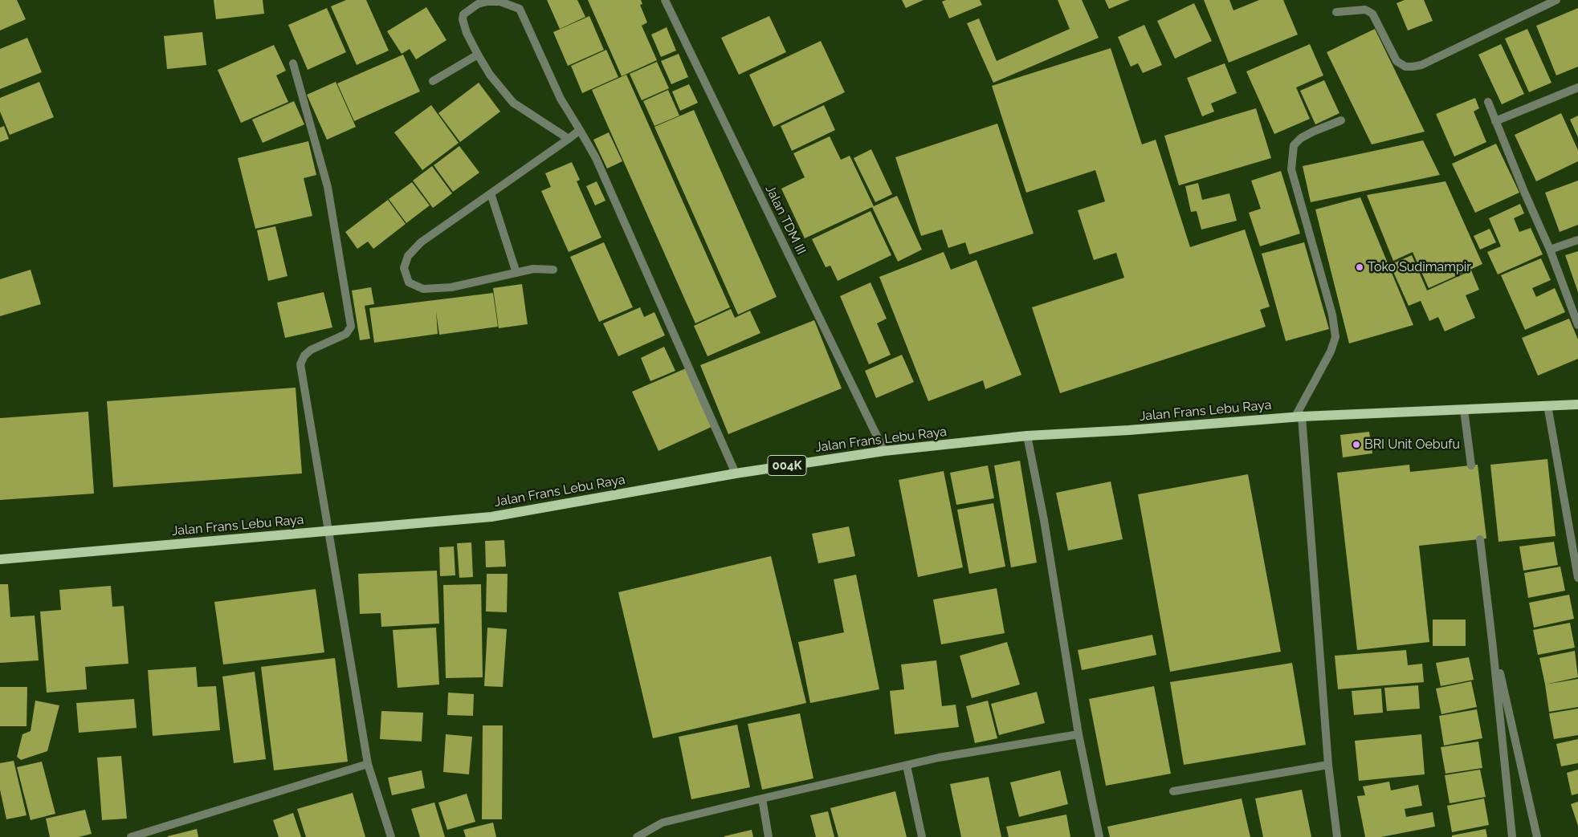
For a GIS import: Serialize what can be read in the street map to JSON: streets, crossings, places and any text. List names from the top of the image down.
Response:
{
  "streets": {
    "main road": ["Jalan Frans Lebu Raya", "004K"],
    "street": ["Jalan TDM III"]
  },
  "crossings": [
    ["Jalan TDM III", "Jalan Frans Lebu Raya"]
  ],
  "places": ["Toko Sudimampir", "BRI Unit Oebufu"]
}
